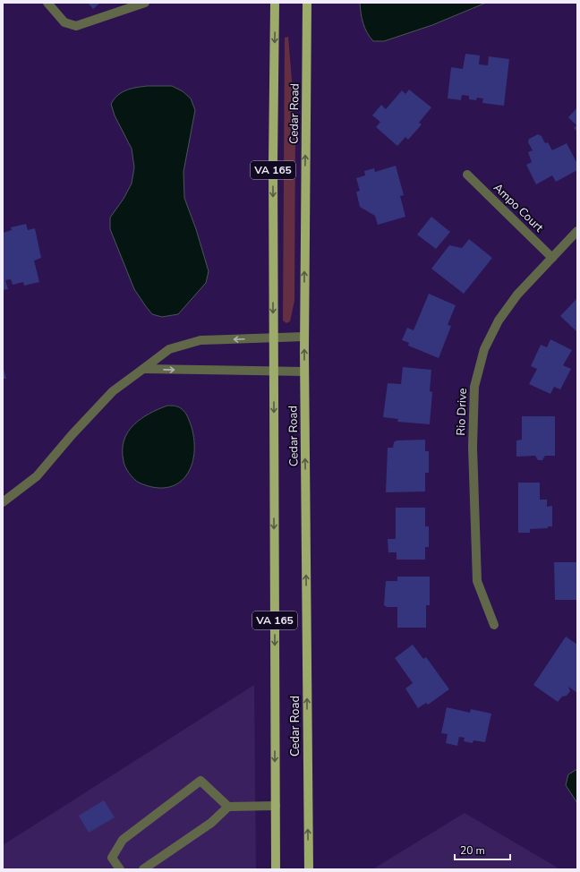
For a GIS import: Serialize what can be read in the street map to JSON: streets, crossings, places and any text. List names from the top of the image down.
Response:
{
  "streets": {
    "main road": ["Cedar Road", "VA 165"],
    "street": ["Ampo Court", "Rio Drive"]
  },
  "crossings": [
    ["Ampo Court", "Rio Drive"]
  ],
  "scale_bar": "20 m"
}
